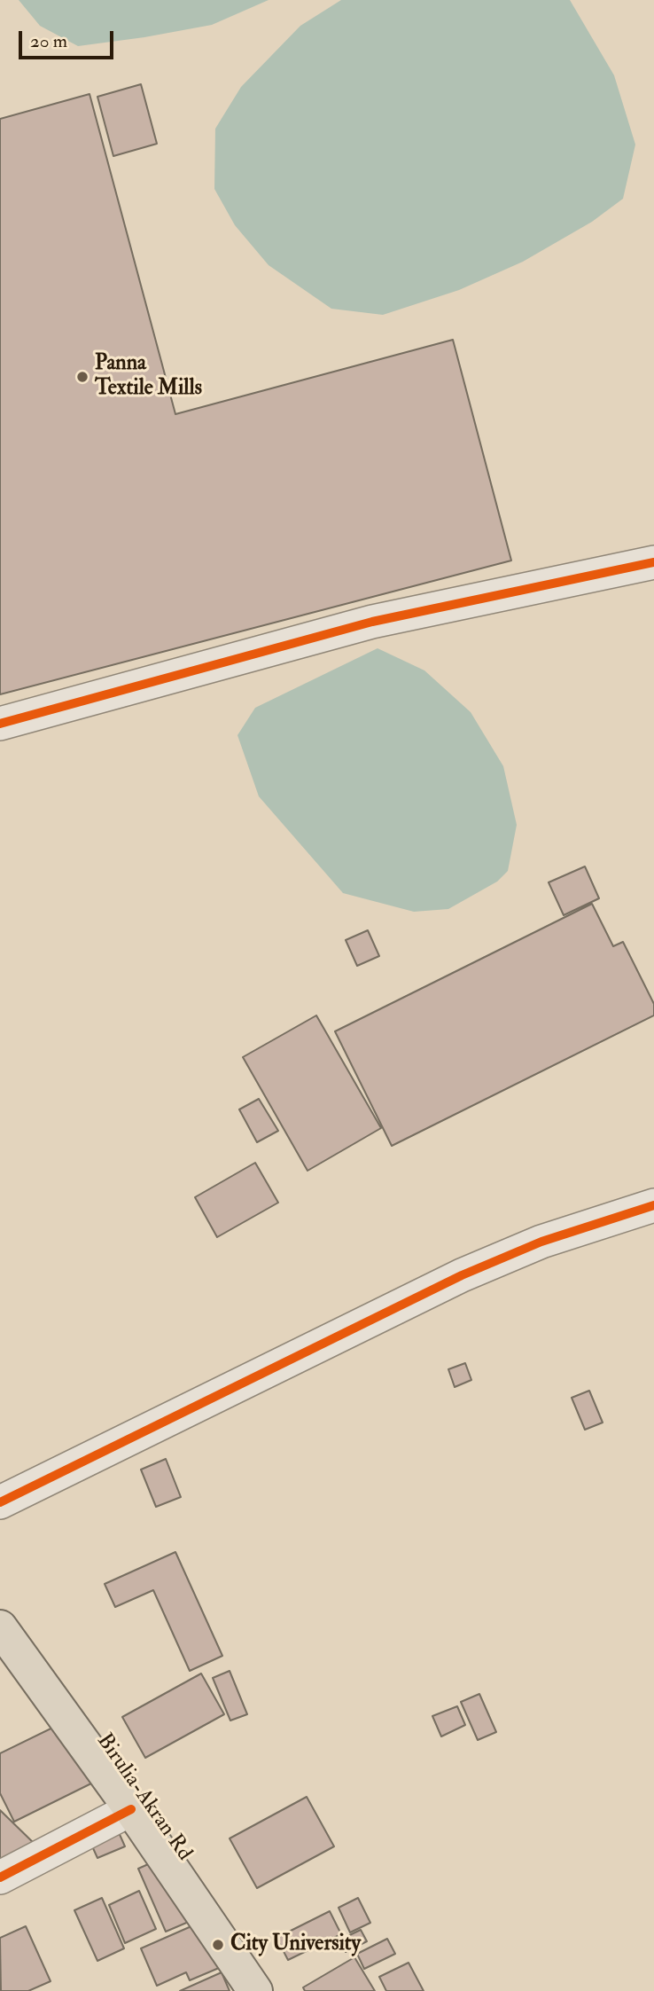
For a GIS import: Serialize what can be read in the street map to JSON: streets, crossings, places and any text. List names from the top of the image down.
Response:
{
  "streets": {
    "highway": ["Birulia-Akran Rd"]
  },
  "places": ["Panna Textile Mills", "City University"],
  "scale_bar": "20 m"
}
